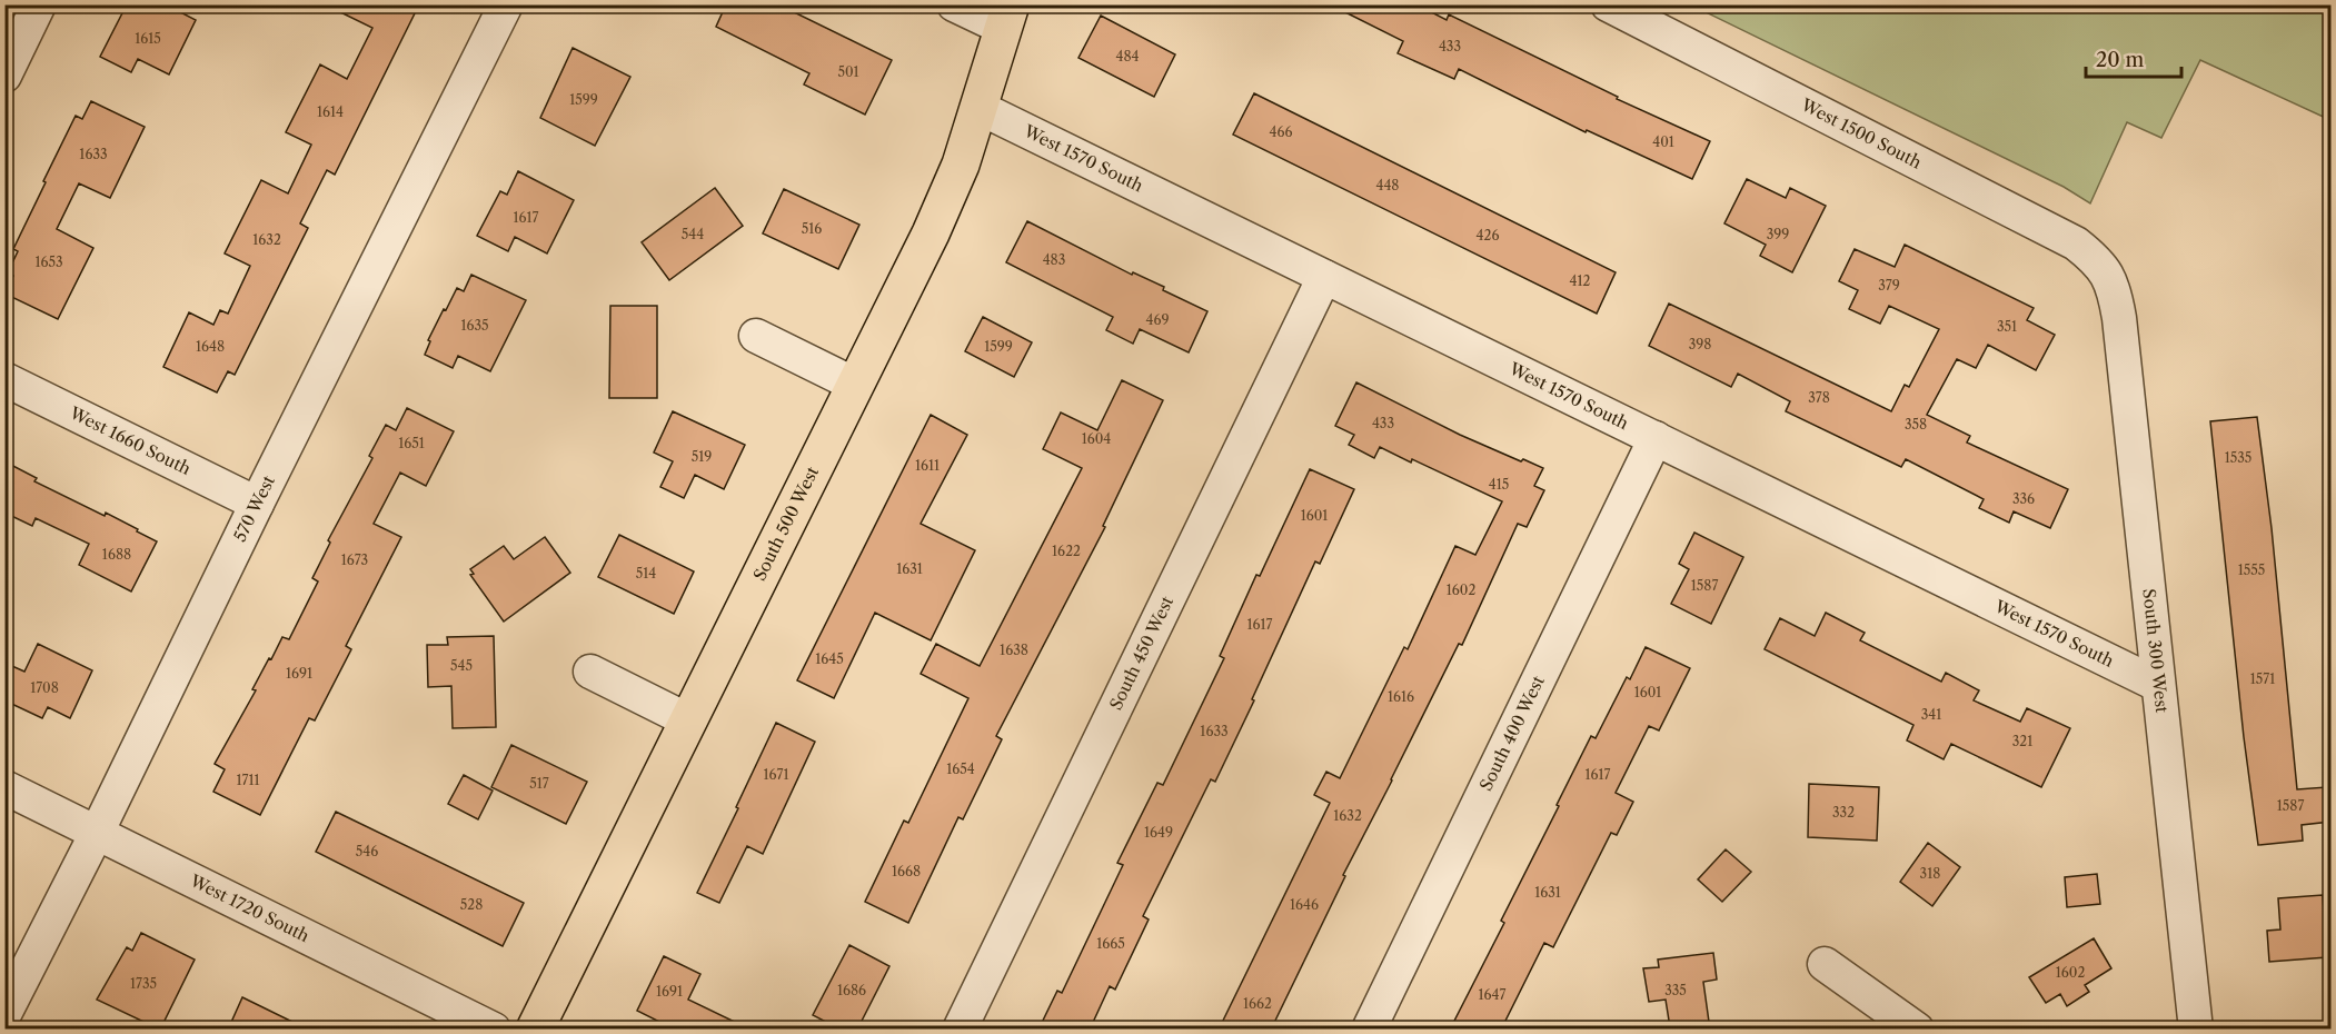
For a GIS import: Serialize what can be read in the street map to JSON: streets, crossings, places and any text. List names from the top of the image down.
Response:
{
  "streets": {
    "main road": ["South 500 West"],
    "street": [
      "West 1500 South",
      "West 1570 South",
      "West 1660 South",
      "570 West",
      "South 300 West",
      "South 450 West",
      "South 400 West",
      "West 1720 South"
    ]
  },
  "crossings": [
    ["West 1500 South", "South 300 West"],
    ["West 1570 South", "South 500 West"],
    ["West 1570 South", "South 300 West"],
    ["West 1570 South", "South 450 West"],
    ["West 1570 South", "South 400 West"],
    ["West 1660 South", "570 West"],
    ["570 West", "West 1720 South"]
  ],
  "house_numbers": [
    "1615",
    "433",
    "484",
    "501",
    "1599",
    "1614",
    "466",
    "401",
    "1633",
    "448",
    "1617",
    "516",
    "544",
    "399",
    "426",
    "1632",
    "483",
    "1653",
    "412",
    "379",
    "469",
    "1635",
    "351",
    "398",
    "1648",
    "1599",
    "378",
    "433",
    "358",
    "1604",
    "1651",
    "519",
    "1535",
    "1611",
    "415",
    "336",
    "1601",
    "1622",
    "1688",
    "1673",
    "1631",
    "1555",
    "514",
    "1587",
    "1602",
    "1617",
    "1638",
    "1645",
    "545",
    "1691",
    "1571",
    "1708",
    "1601",
    "1616",
    "341",
    "1633",
    "321",
    "1654",
    "1671",
    "1617",
    "1711",
    "517",
    "1587",
    "332",
    "1632",
    "1649",
    "546",
    "1668",
    "318",
    "1631",
    "528",
    "1646",
    "1665",
    "1602",
    "1735",
    "1686",
    "335",
    "1691",
    "1647",
    "1662"
  ],
  "scale_bar": "20 m"
}
